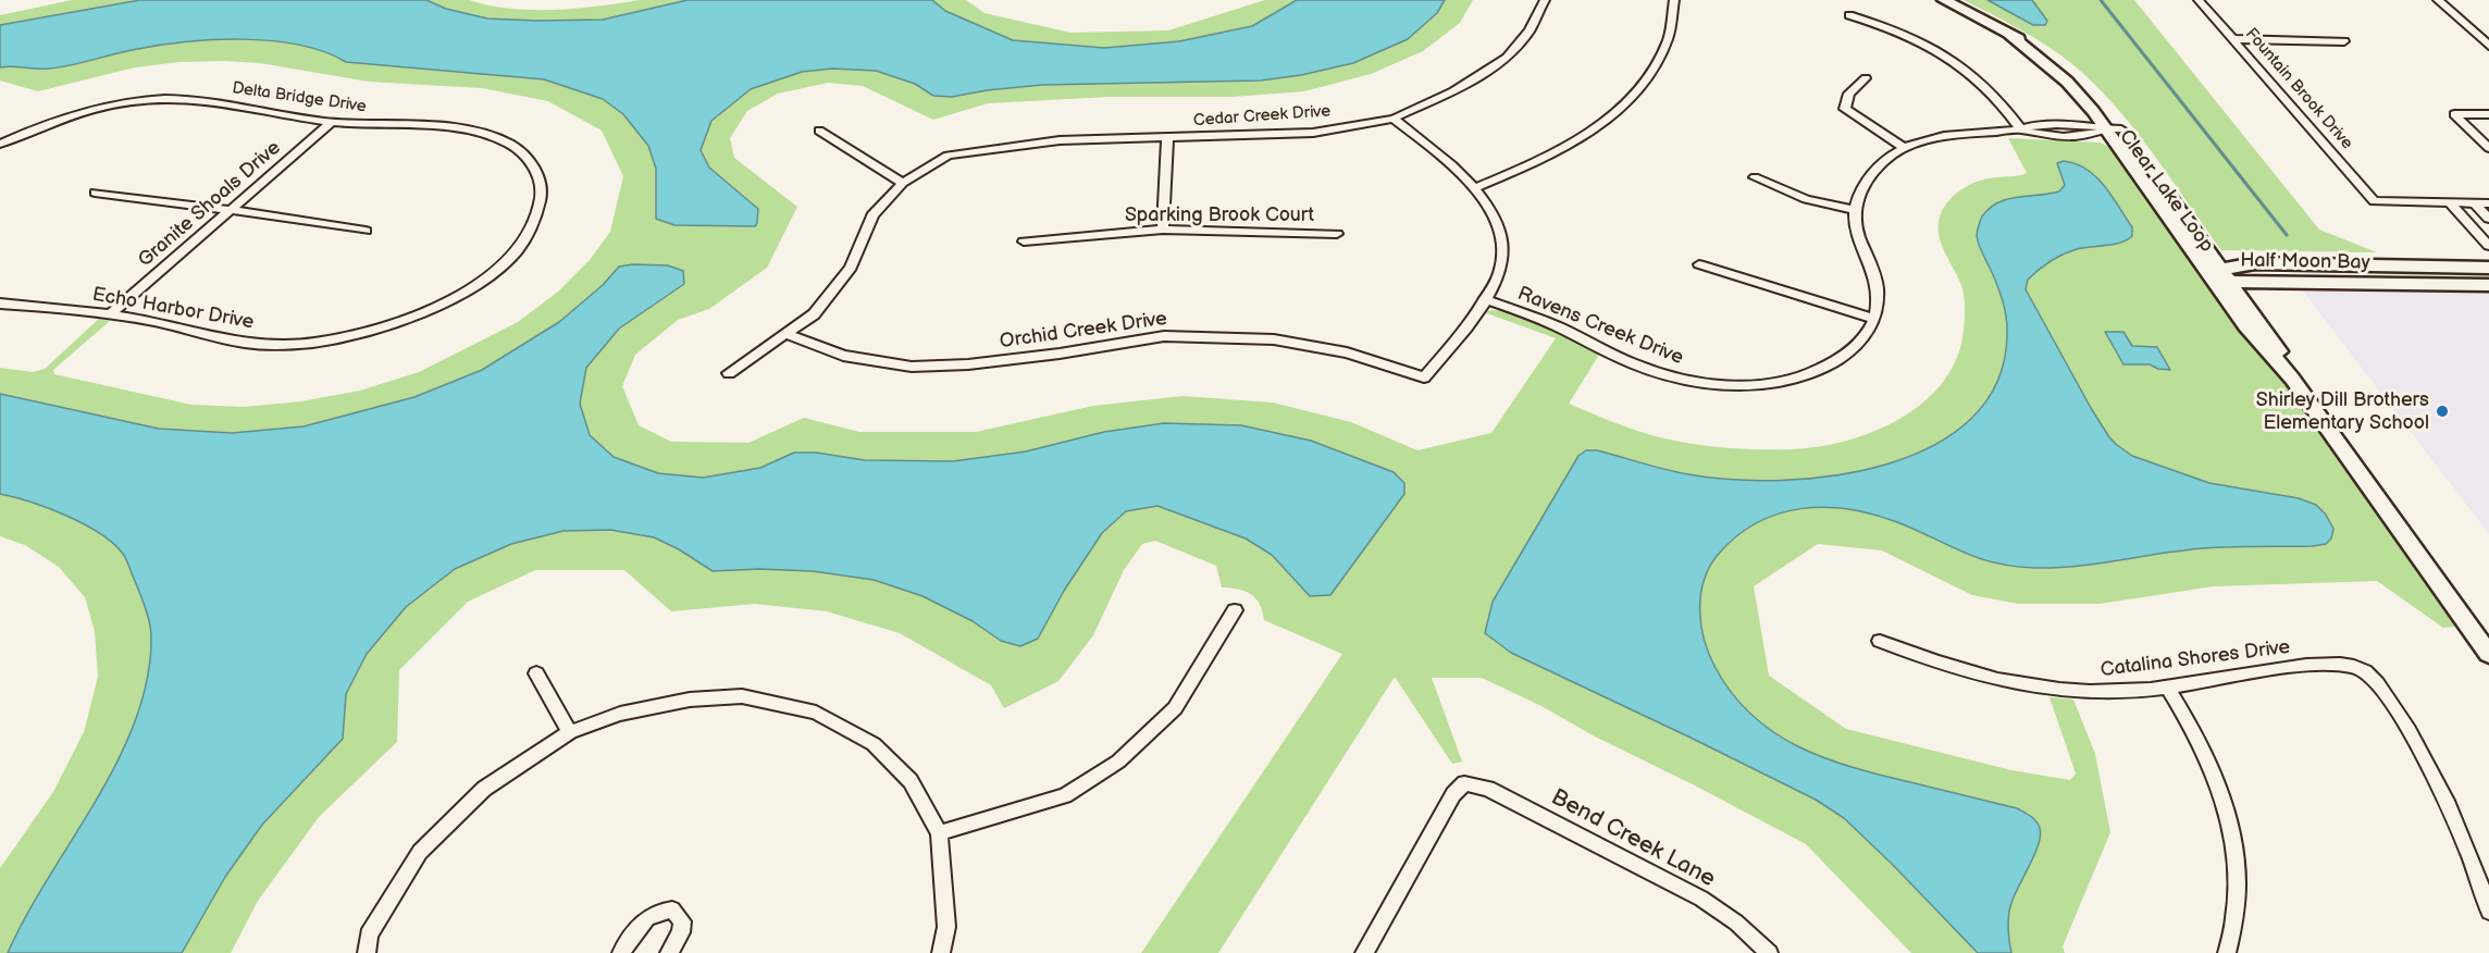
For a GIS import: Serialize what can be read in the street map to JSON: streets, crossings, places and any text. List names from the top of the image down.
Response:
{
  "streets": {
    "street": [
      "Fountain Brook Drive",
      "Delta Bridge Drive",
      "Cedar Creek Drive",
      "Clear Lake Loop",
      "Granite Shoals Drive",
      "Sparking Brook Court",
      "Half Moon Bay",
      "Echo Harbor Drive",
      "Ravens Creek Drive",
      "Orchid Creek Drive",
      "Catalina Shores Drive",
      "Bend Creek Lane"
    ]
  },
  "crossings": [
    ["Delta Bridge Drive", "Granite Shoals Drive"],
    ["Delta Bridge Drive", "Echo Harbor Drive"],
    ["Cedar Creek Drive", "Orchid Creek Drive"],
    ["Clear Lake Loop", "Half Moon Bay"],
    ["Granite Shoals Drive", "Echo Harbor Drive"],
    ["Ravens Creek Drive", "Orchid Creek Drive"]
  ],
  "places": ["Shirley Dill Brothers Elementary School"]
}
